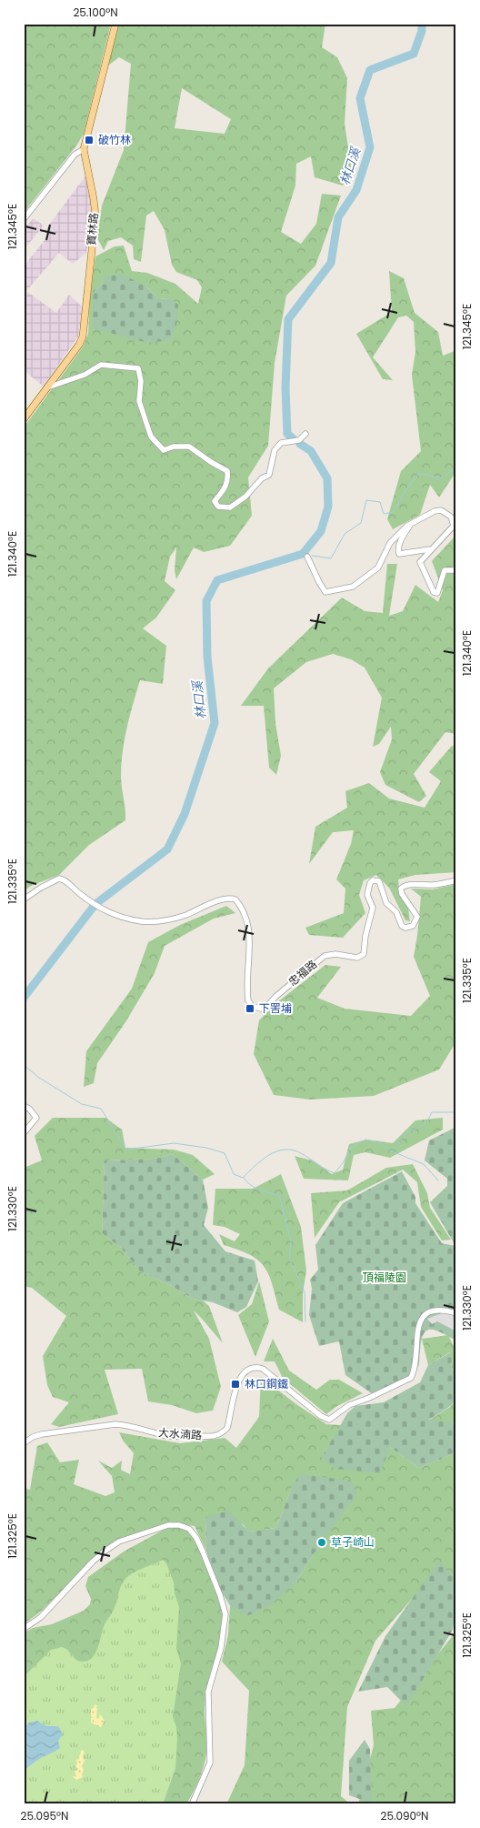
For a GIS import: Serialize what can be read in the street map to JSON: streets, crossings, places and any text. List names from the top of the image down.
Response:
{
  "streets": {
    "main road": ["寶林路"],
    "street": ["忠福路", "大水湳路"]
  },
  "water": ["林口溪"],
  "parks": ["頂福陵園"],
  "places": {
    "transit": ["破竹林", "下罟埔", "林口鋼鐵"],
    "other": ["草子崎山"]
  },
  "coordinates": [
    "25.100°N",
    "121.345°E",
    "121.340°E",
    "121.335°E",
    "121.330°E",
    "121.325°E",
    "25.095°N",
    "25.090°N"
  ]
}
